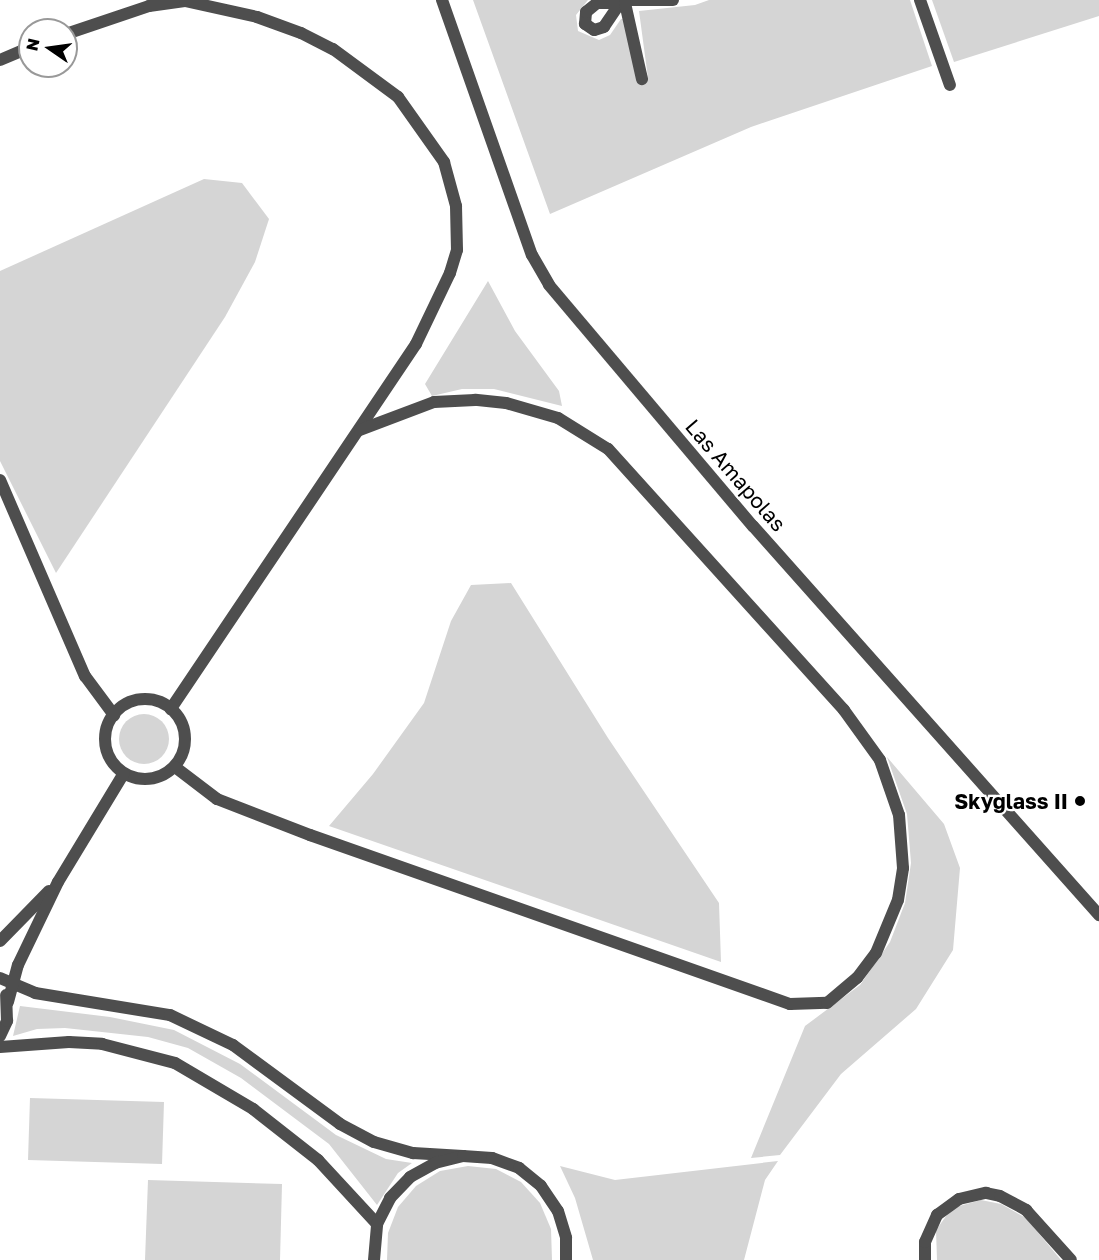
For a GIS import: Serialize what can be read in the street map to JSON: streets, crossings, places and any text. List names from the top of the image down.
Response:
{
  "streets": {
    "street": ["Las Amapolas"]
  },
  "places": ["Skyglass II"],
  "north": "left"
}
